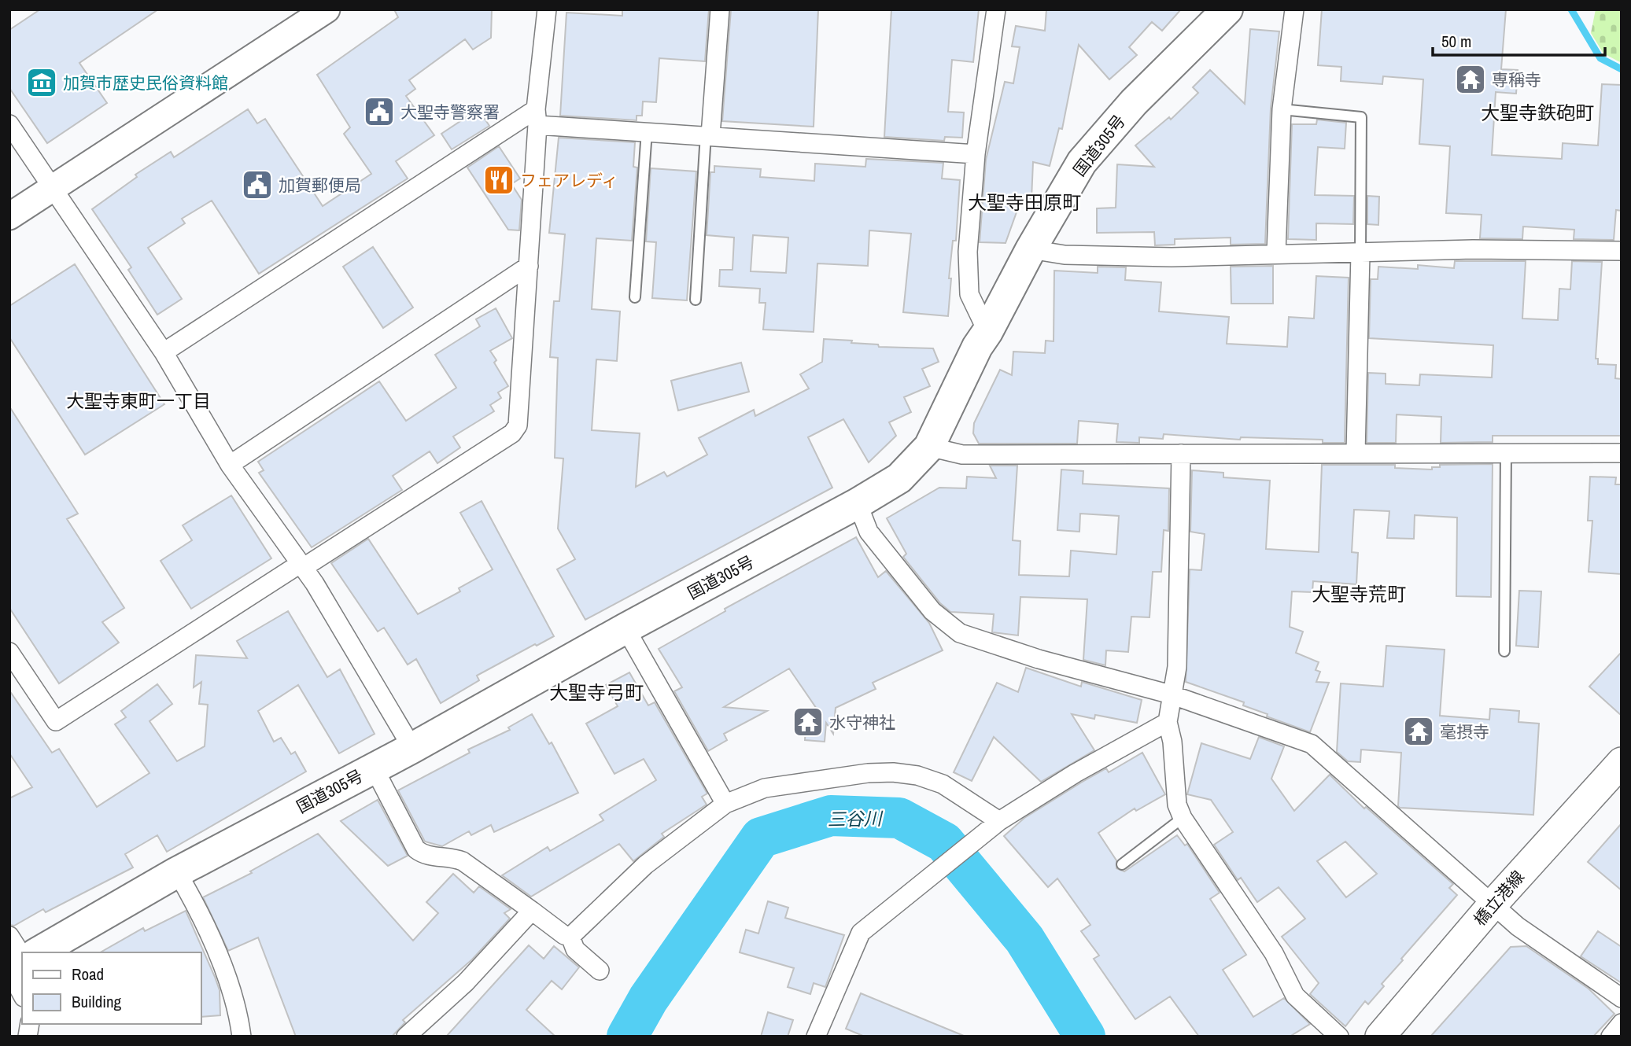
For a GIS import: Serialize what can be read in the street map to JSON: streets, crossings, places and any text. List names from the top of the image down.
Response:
{
  "streets": {
    "highway": ["国道305号"],
    "main road": ["橋立港線"]
  },
  "districts": [
    "大聖寺鉄砲町",
    "大聖寺田原町",
    "大聖寺東町一丁目",
    "大聖寺荒町",
    "大聖寺弓町"
  ],
  "water": ["三谷川"],
  "places": {
    "temple": ["専稱寺", "水守神社", "毫摂寺"],
    "museum": ["加賀市歴史民俗資料館"],
    "public building": ["大聖寺警察署", "加賀郵便局"],
    "restaurant": ["フェアレディ"]
  },
  "legend": ["Road", "Building"],
  "scale_bar": "50 m"
}
